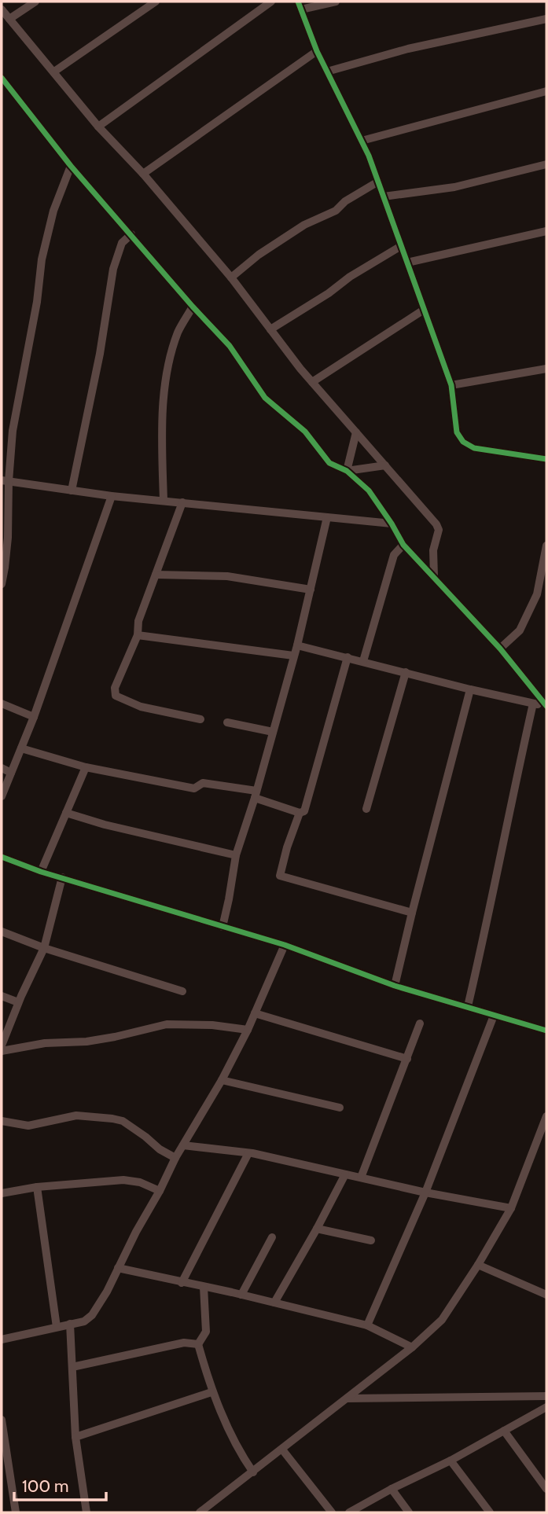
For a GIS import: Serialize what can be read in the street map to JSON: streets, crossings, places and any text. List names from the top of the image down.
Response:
{
  "scale_bar": "100 m"
}
